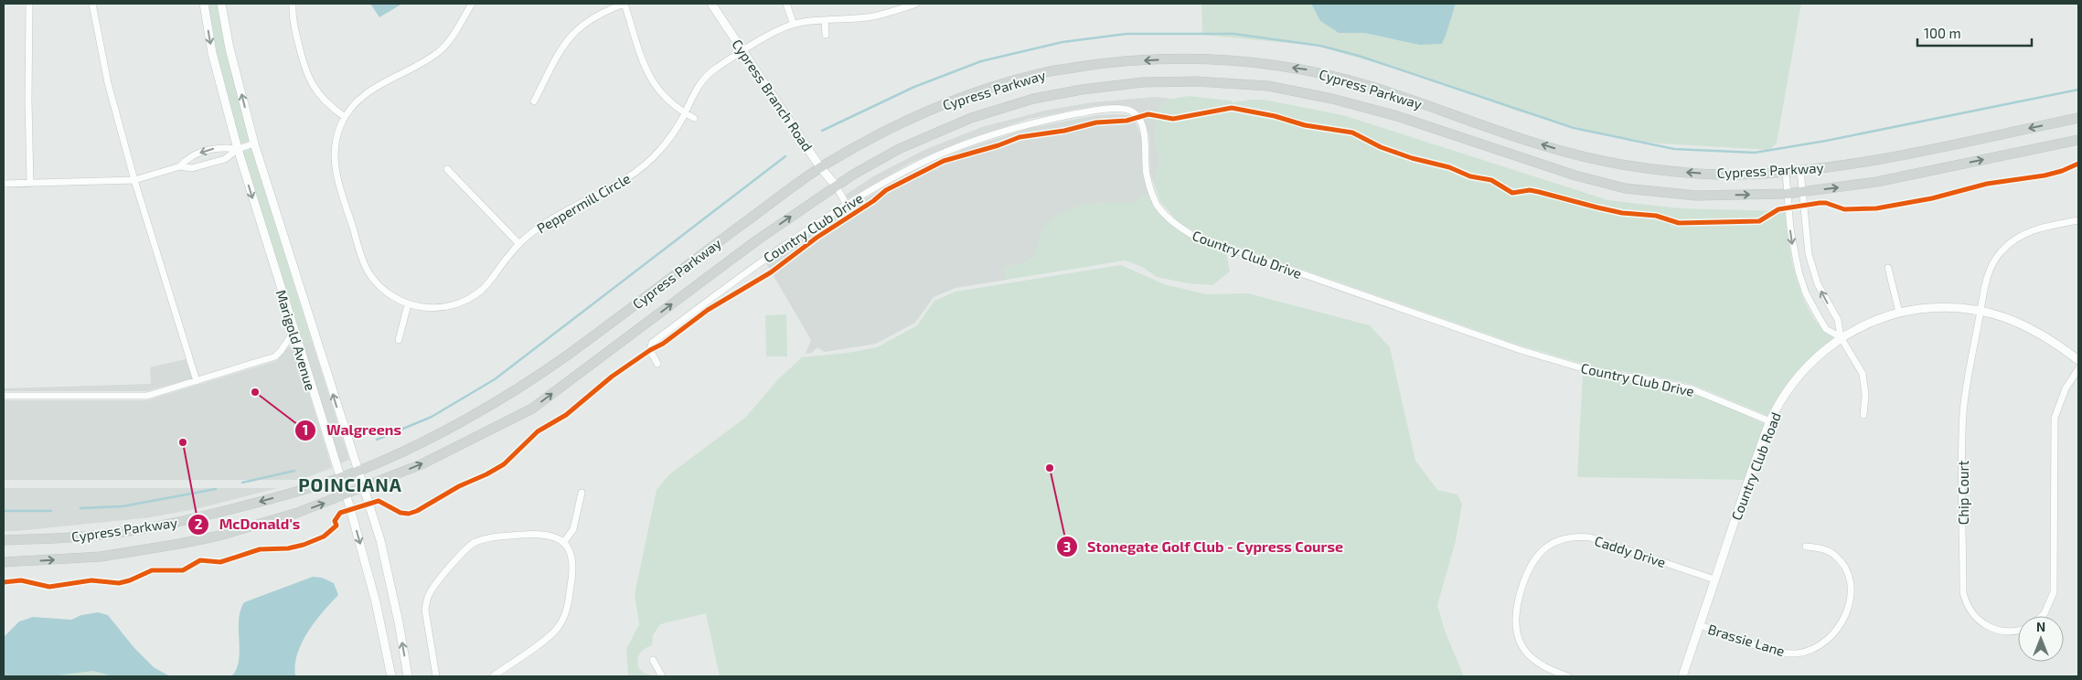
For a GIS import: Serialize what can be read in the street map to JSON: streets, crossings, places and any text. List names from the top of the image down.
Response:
{
  "streets": {
    "main road": [
      "Cypress Parkway",
      "Cypress Branch Road",
      "Marigold Avenue",
      "Country Club Road"
    ],
    "street": [
      "Peppermill Circle",
      "Country Club Drive",
      "Chip Court",
      "Caddy Drive",
      "Brassie Lane"
    ]
  },
  "crossings": [
    ["Cypress Parkway", "Cypress Branch Road"],
    ["Cypress Parkway", "Marigold Avenue"],
    ["Cypress Branch Road", "Peppermill Circle"],
    ["Country Club Drive", "Country Club Road"],
    ["Country Club Road", "Chip Court"],
    ["Country Club Road", "Caddy Drive"],
    ["Country Club Road", "Brassie Lane"]
  ],
  "districts": ["POINCIANA"],
  "places": ["Walgreens", "McDonald's", "Stonegate Golf Club - Cypress Course"],
  "scale_bar": "100 m",
  "north": "top"
}
